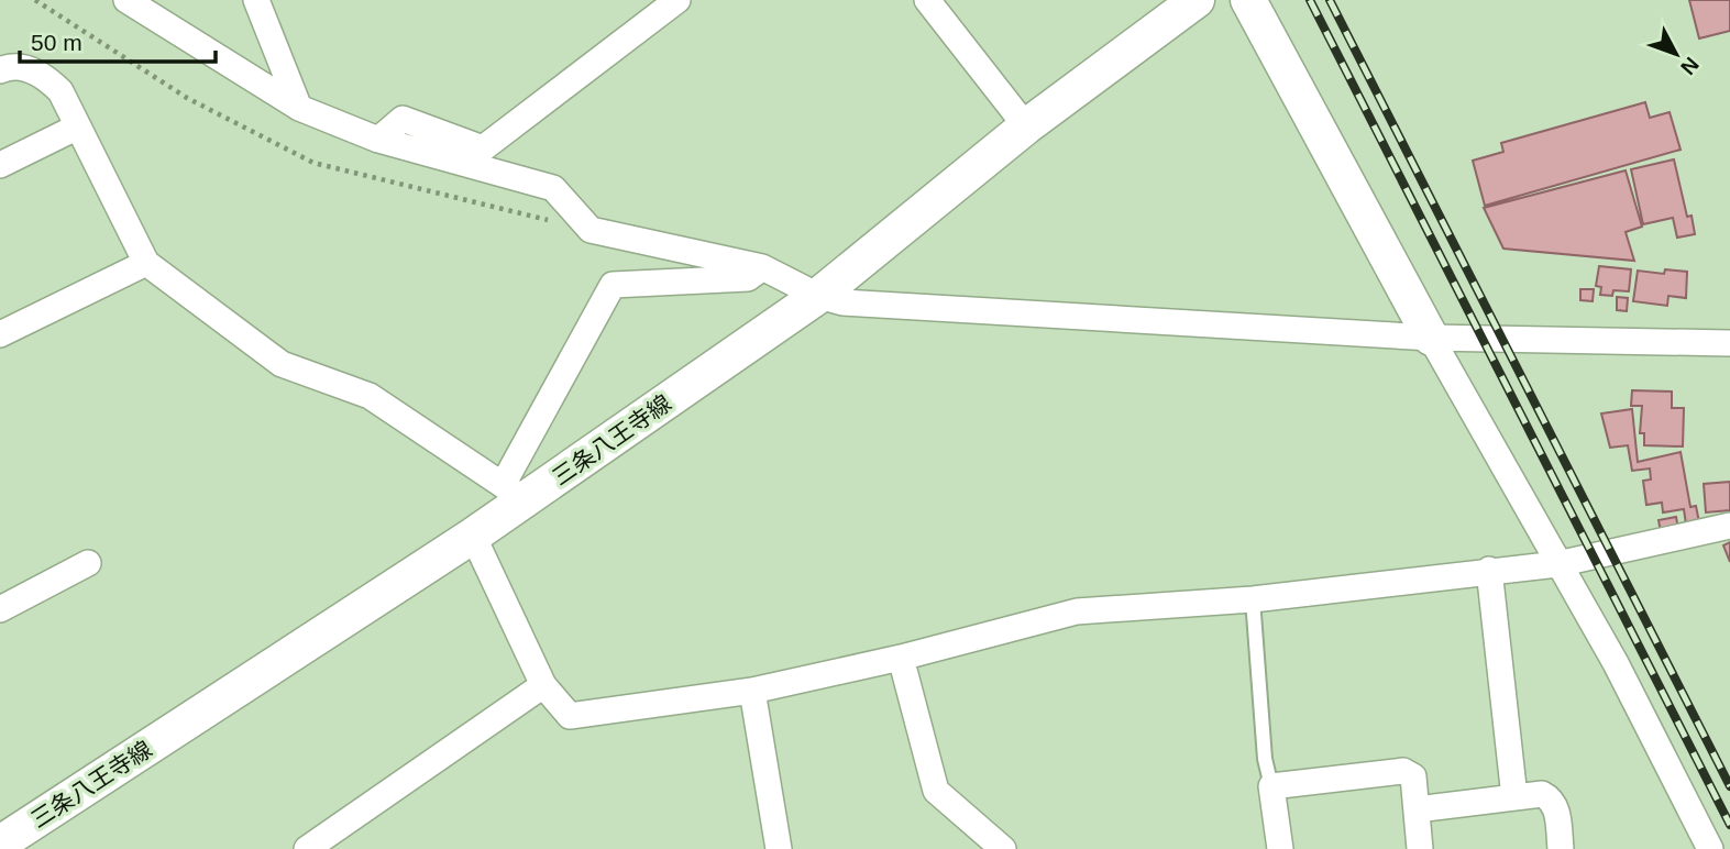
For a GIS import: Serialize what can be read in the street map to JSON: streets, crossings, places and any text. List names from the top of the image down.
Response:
{
  "streets": {
    "main road": ["三条八王寺線"]
  },
  "scale_bar": "50 m",
  "north": "bottom right"
}
